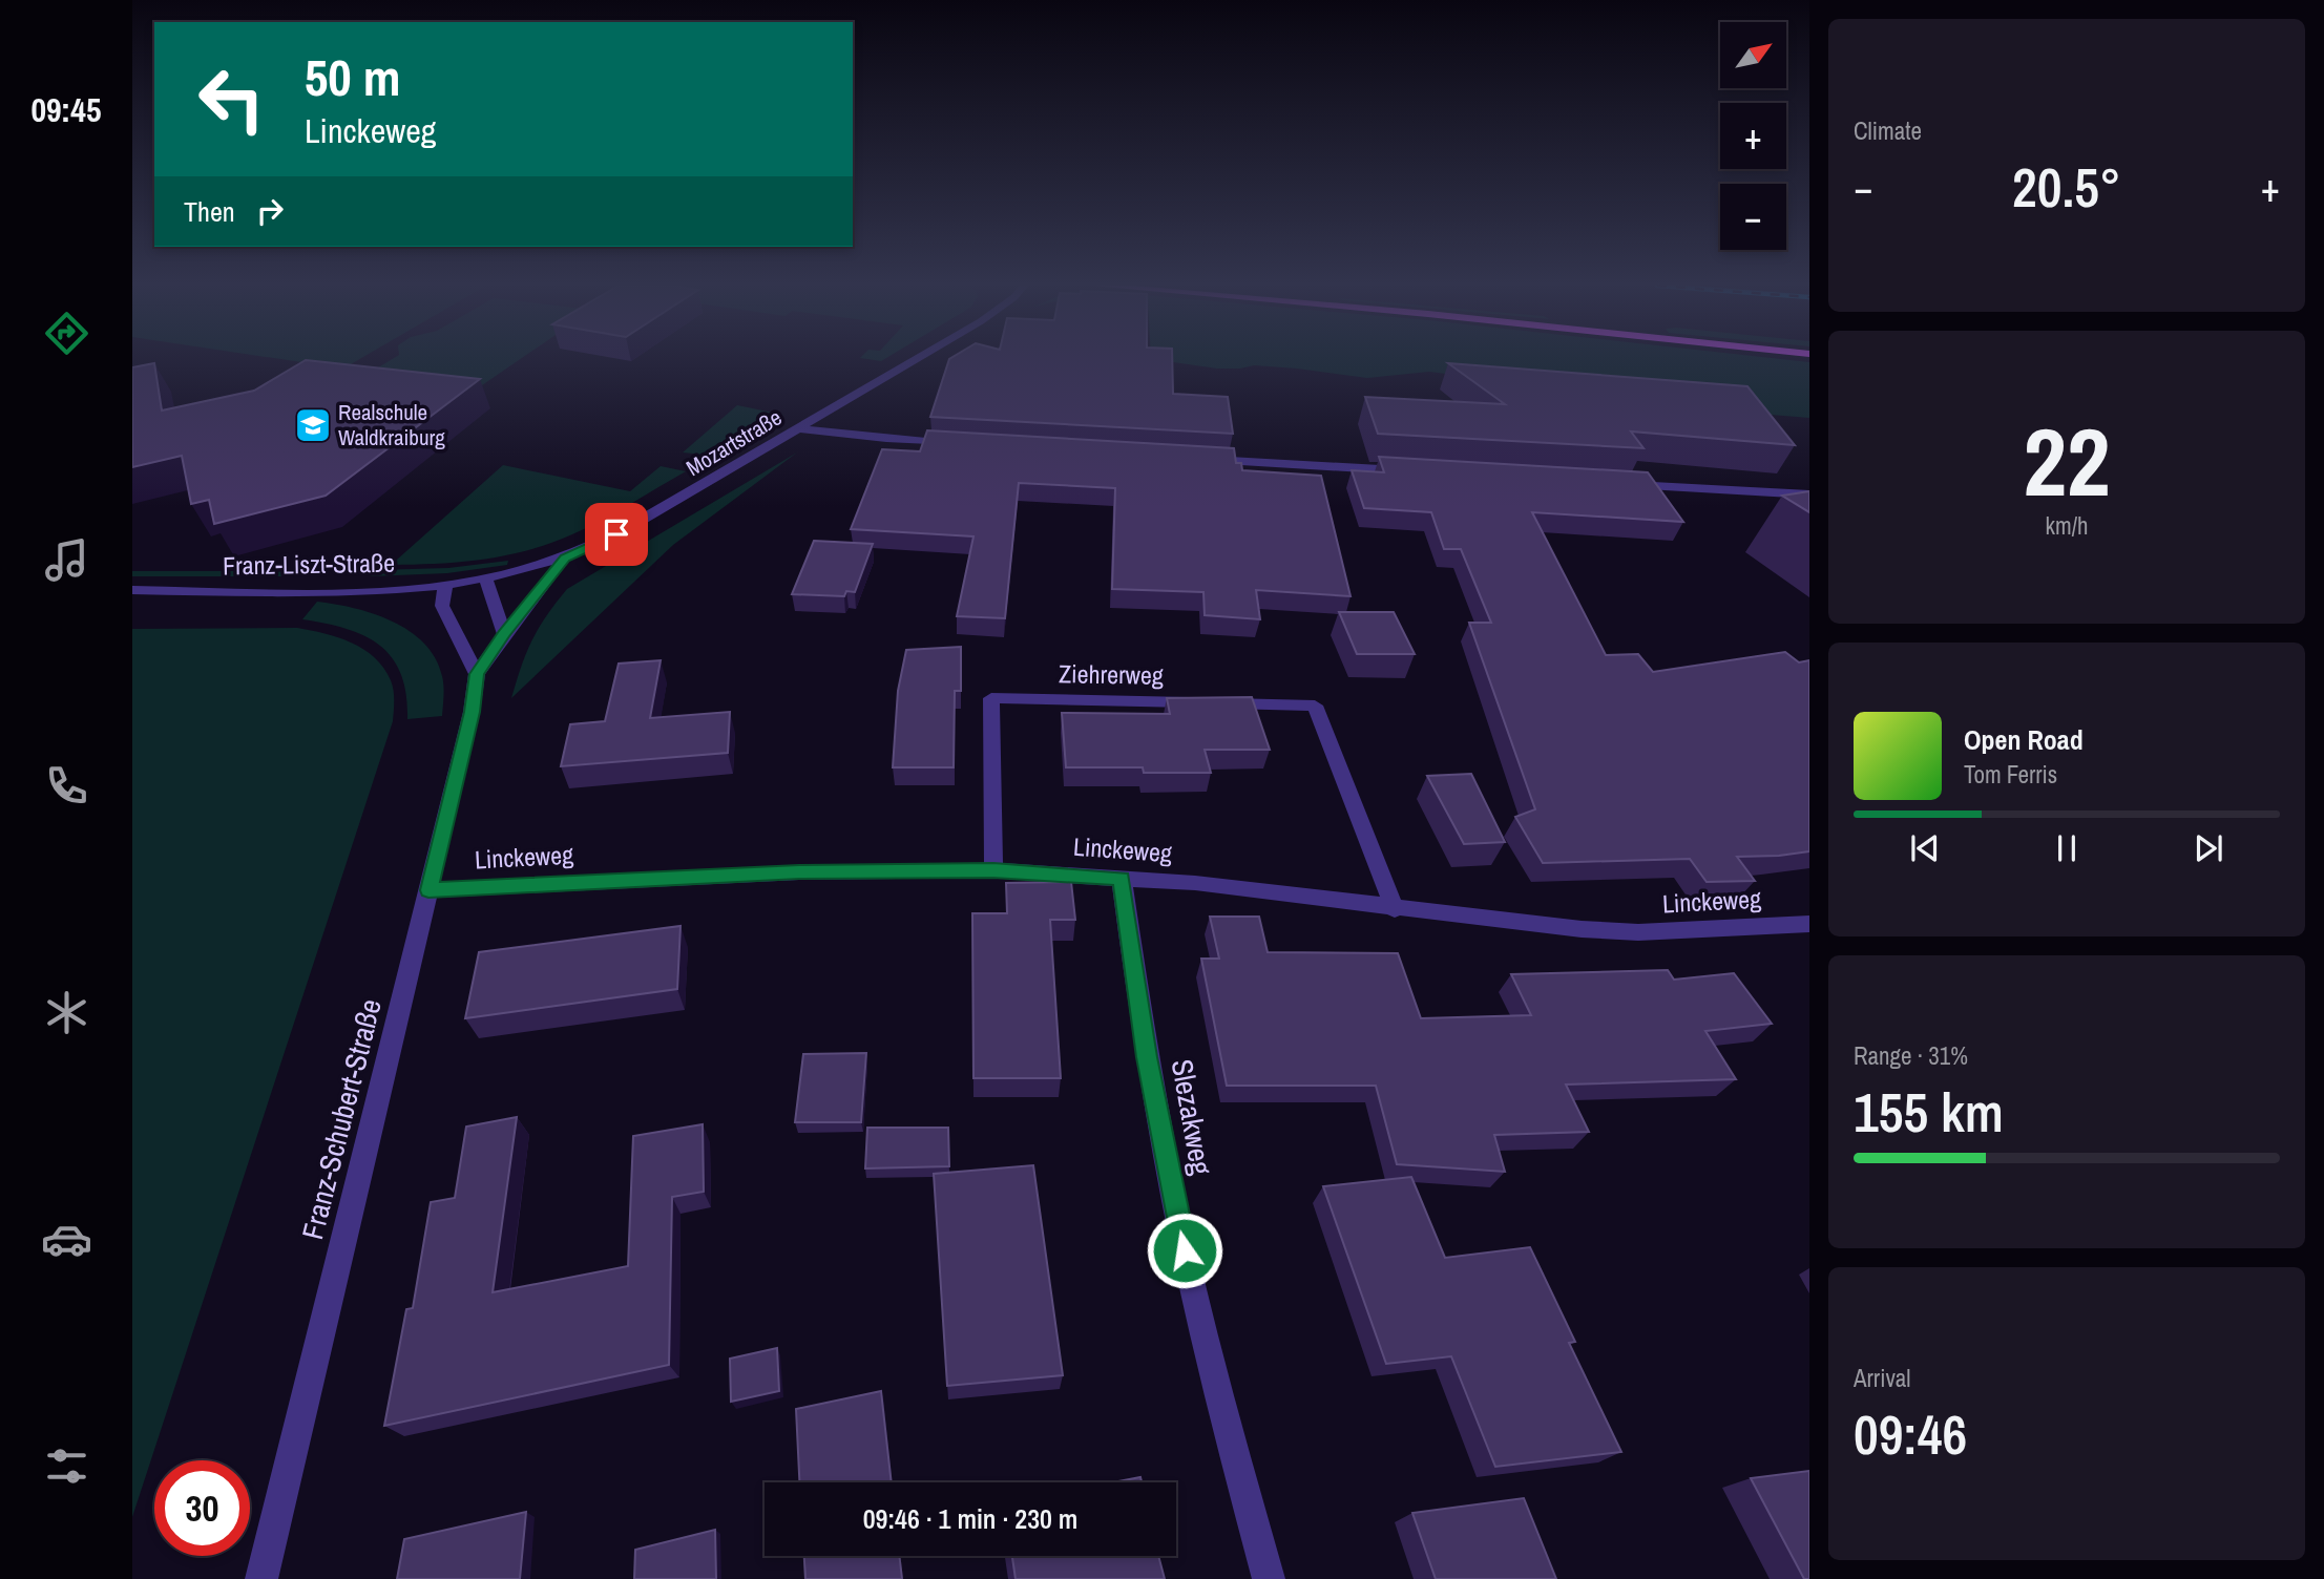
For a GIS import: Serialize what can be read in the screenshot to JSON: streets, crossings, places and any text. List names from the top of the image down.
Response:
{
  "streets": {
    "street": [
      "Mozartstraße",
      "Franz-Liszt-Straße",
      "Ziehrerweg",
      "Linckeweg",
      "Slezakweg",
      "Franz-Schubert-Straße"
    ]
  },
  "crossings": [
    ["Mozartstraße", "Franz-Liszt-Straße"],
    ["Mozartstraße", "Franz-Schubert-Straße"],
    ["Ziehrerweg", "Linckeweg"],
    ["Linckeweg", "Slezakweg"],
    ["Linckeweg", "Franz-Schubert-Straße"]
  ],
  "places": {
    "school or university": ["Realschule Waldkraiburg"]
  },
  "north": "top right",
  "page": {
    "tabs": "09:45",
    "tile": [
      "Climate",
      ["22", "km/h"],
      ["Range · 31%", "155 km"],
      ["Arrival", "09:46"]
    ],
    "map_buttons": ["+", "−"],
    "turn": ["50 m", "Linckeweg"],
    "heat": ["−", "20.5°", "+"],
    "then": "Then",
    "song": ["Open Road", "Tom Ferris"],
    "limit": "30",
    "trip": "09:46 · 1 min · 230 m"
  }
}
